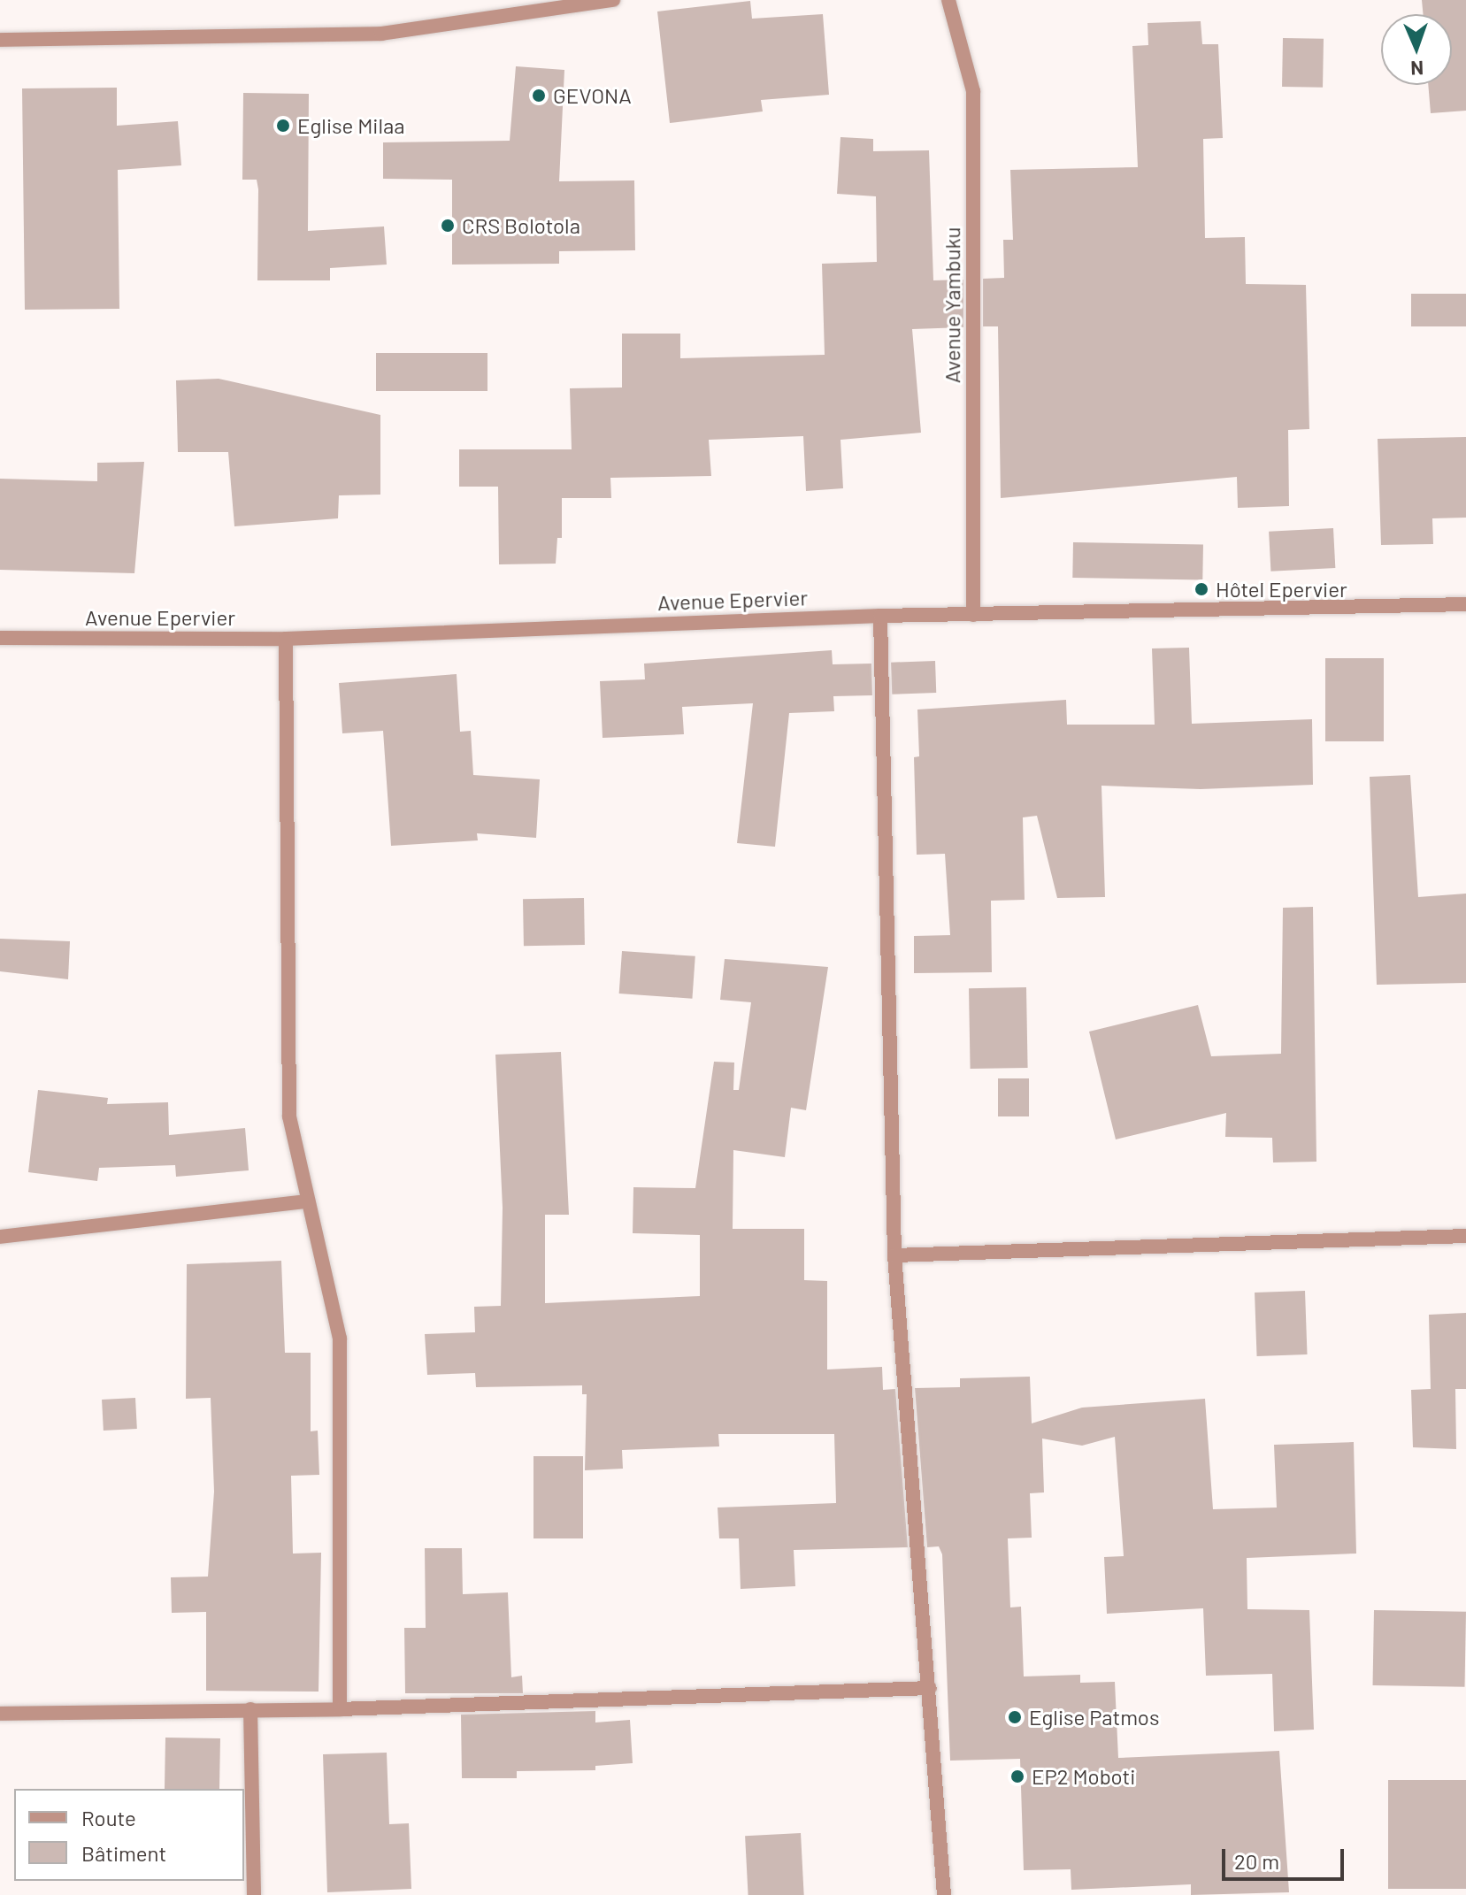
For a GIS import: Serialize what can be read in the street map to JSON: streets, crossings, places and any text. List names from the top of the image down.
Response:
{
  "streets": {
    "street": ["Avenue Yambuku", "Avenue Epervier"]
  },
  "crossings": [
    ["Avenue Yambuku", "Avenue Epervier"]
  ],
  "places": [
    "GEVONA",
    "Eglise Milaa",
    "CRS Bolotola",
    "Hôtel Epervier",
    "Eglise Patmos",
    "EP2 Moboti"
  ],
  "legend": ["Route", "Bâtiment"],
  "scale_bar": "20 m",
  "north": "bottom"
}
